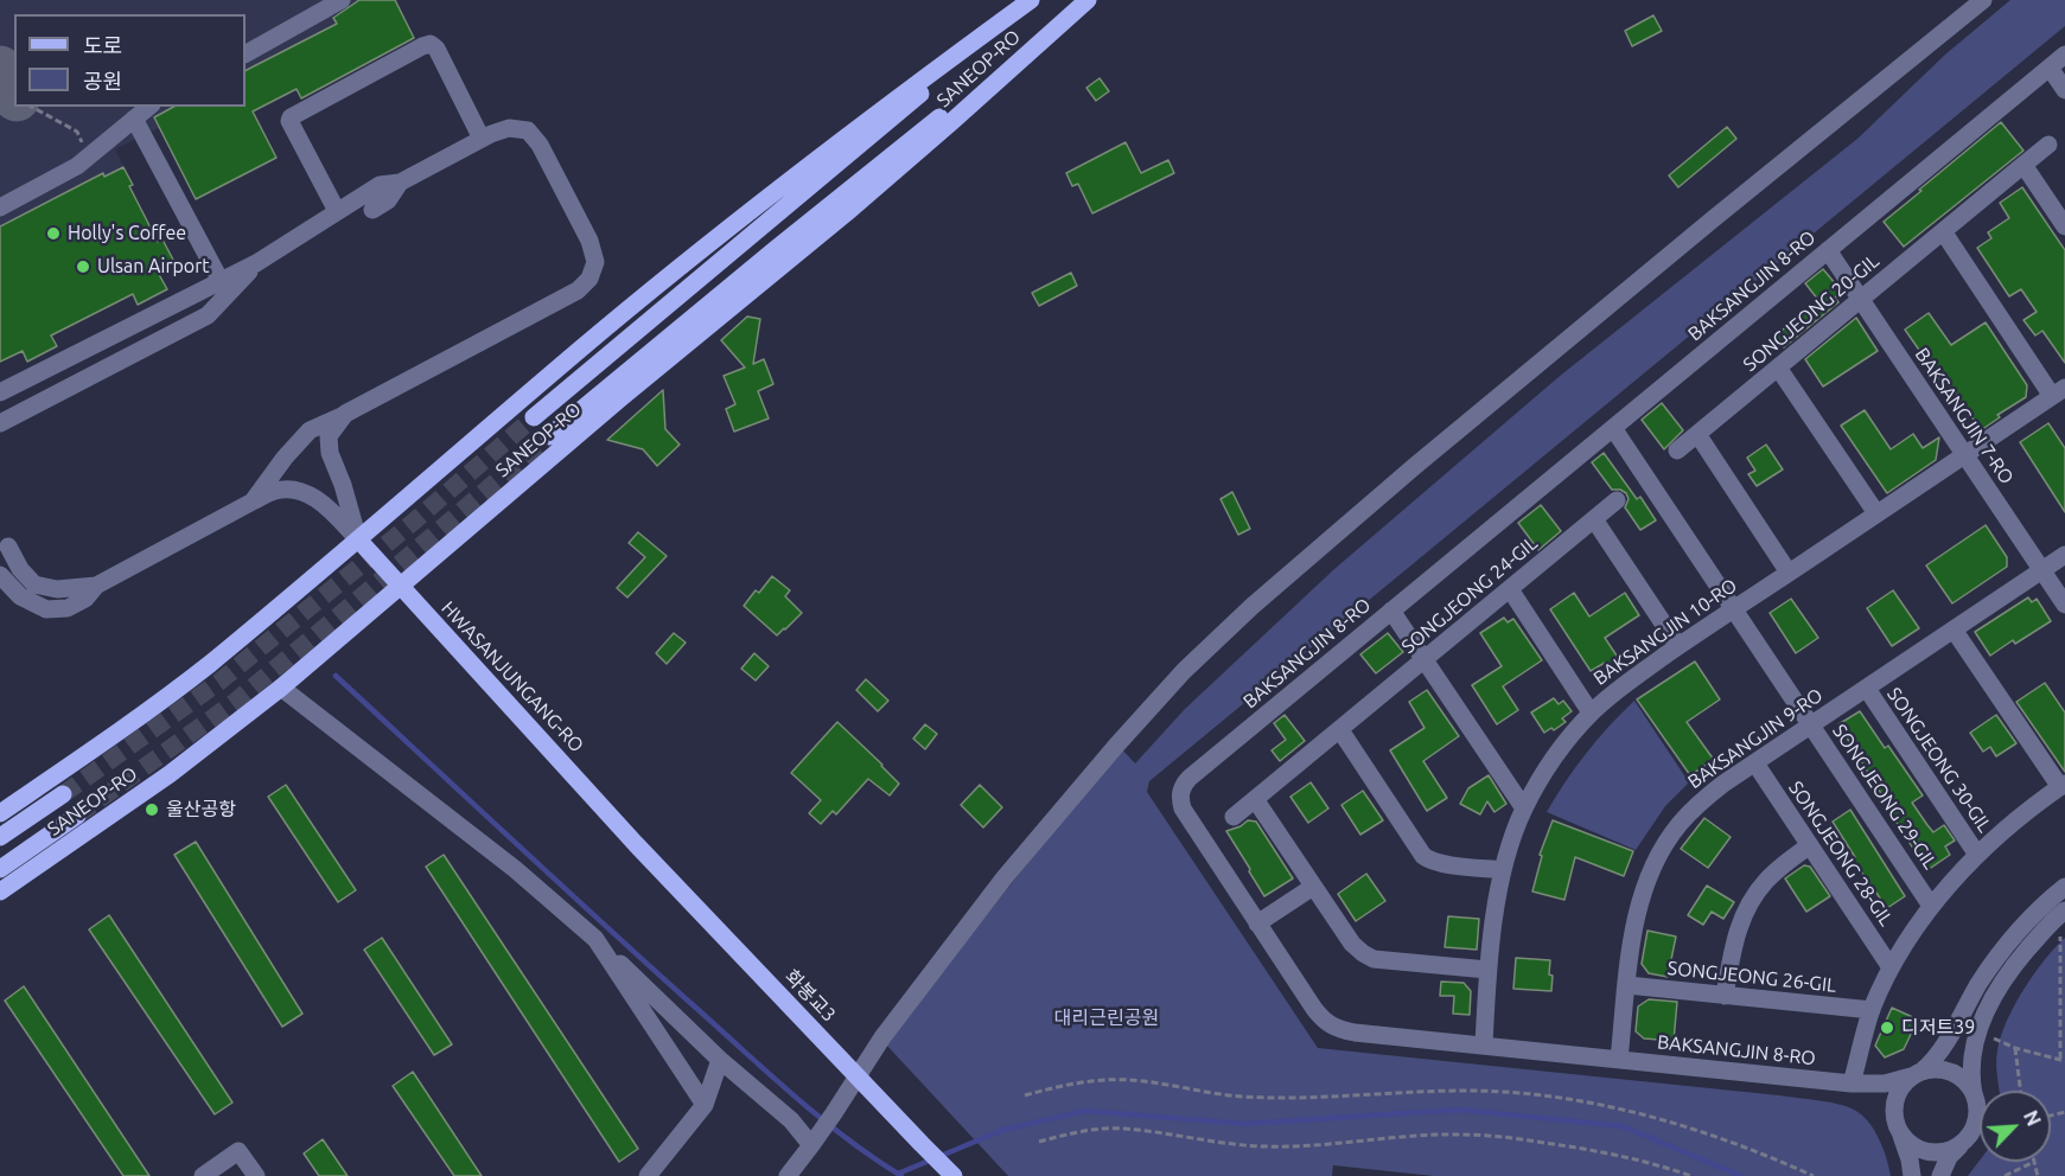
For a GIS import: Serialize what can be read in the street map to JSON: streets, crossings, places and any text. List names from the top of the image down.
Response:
{
  "streets": {
    "main road": ["SANEOP-RO", "HWASANJUNGANG-RO", "화봉교3"],
    "street": [
      "BAKSANGJIN 8-RO",
      "SONGJEONG 20-GIL",
      "BAKSANGJIN 7-RO",
      "SONGJEONG 24-GIL",
      "BAKSANGJIN 10-RO",
      "BAKSANGJIN 9-RO",
      "SONGJEONG 30-GIL",
      "SONGJEONG 29-GIL",
      "SONGJEONG 28-GIL",
      "SONGJEONG 26-GIL"
    ]
  },
  "crossings": [
    ["SANEOP-RO", "HWASANJUNGANG-RO"],
    ["BAKSANGJIN 8-RO", "BAKSANGJIN 7-RO"],
    ["BAKSANGJIN 8-RO", "BAKSANGJIN 10-RO"],
    ["BAKSANGJIN 8-RO", "BAKSANGJIN 9-RO"],
    ["BAKSANGJIN 8-RO", "SONGJEONG 29-GIL"],
    ["SONGJEONG 20-GIL", "BAKSANGJIN 7-RO"],
    ["BAKSANGJIN 7-RO", "BAKSANGJIN 10-RO"],
    ["BAKSANGJIN 7-RO", "BAKSANGJIN 9-RO"],
    ["BAKSANGJIN 10-RO", "SONGJEONG 29-GIL"],
    ["HWASANJUNGANG-RO", "화봉교3"],
    ["BAKSANGJIN 9-RO", "SONGJEONG 30-GIL"],
    ["BAKSANGJIN 9-RO", "SONGJEONG 29-GIL"],
    ["BAKSANGJIN 9-RO", "SONGJEONG 28-GIL"],
    ["BAKSANGJIN 9-RO", "SONGJEONG 26-GIL"]
  ],
  "parks": ["대리근린공원"],
  "places": [
    "Holly's Coffee",
    "Ulsan Airport",
    "울산공항",
    "디저트39"
  ],
  "legend": ["도로", "공원"],
  "north": "top right"
}
